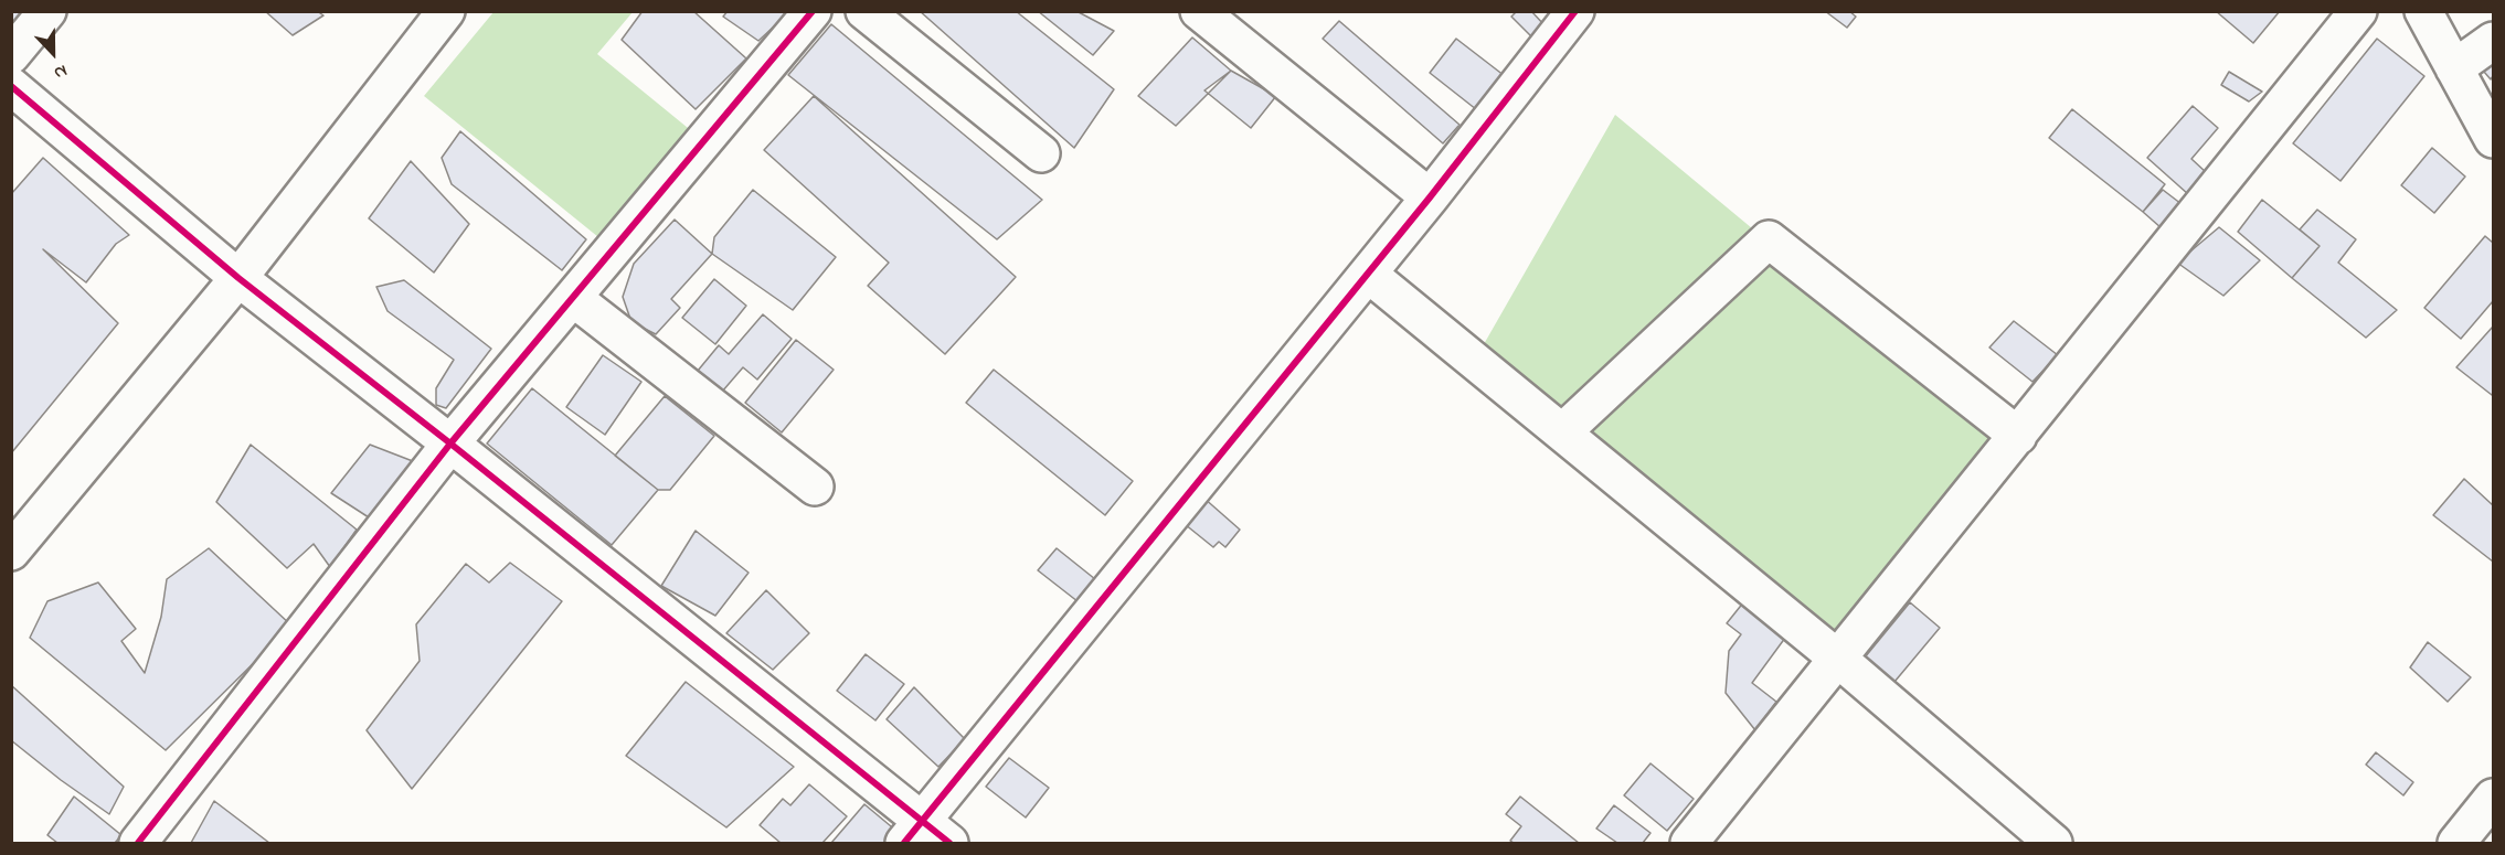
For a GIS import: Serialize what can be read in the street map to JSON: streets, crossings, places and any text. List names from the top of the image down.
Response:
{
  "north": "bottom"
}
